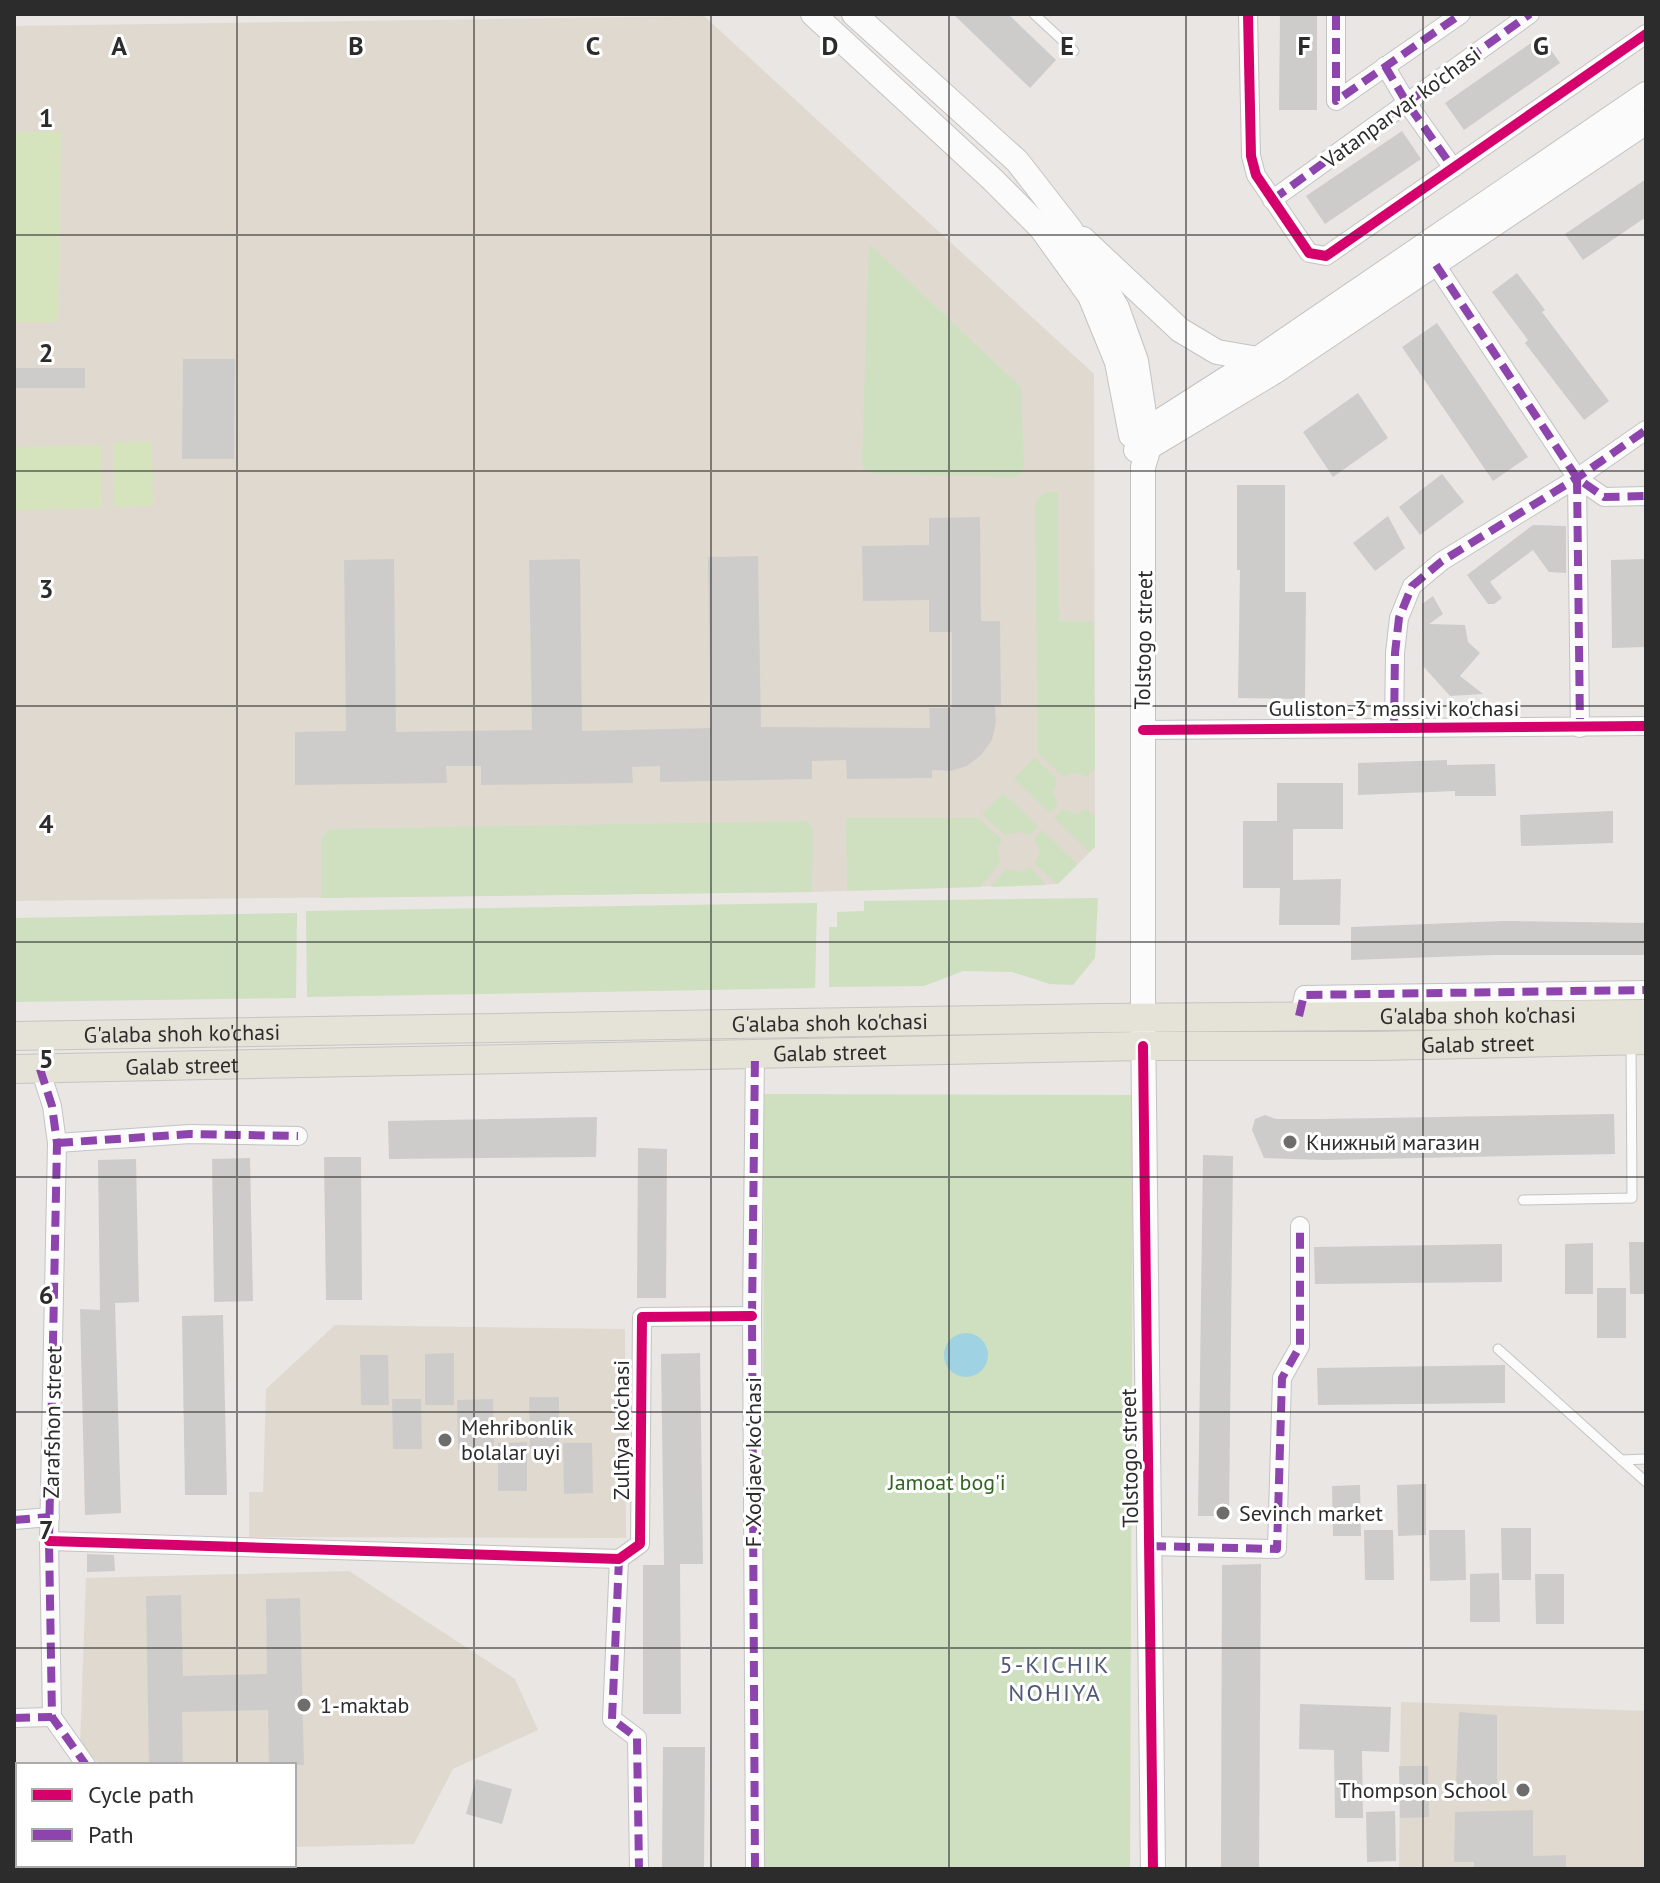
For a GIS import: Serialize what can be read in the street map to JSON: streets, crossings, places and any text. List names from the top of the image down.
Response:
{
  "streets": {
    "main road": ["G'alaba shoh ko'chasi", "Galab street"],
    "street": [
      "Vatanparvar ko'chasi",
      "Tolstogo street",
      "Guliston-3 massivi ko'chasi",
      "Zarafshon street",
      "Zulfiya ko'chasi",
      "F. Xodjaev ko'chasi"
    ]
  },
  "crossings": [
    ["Tolstogo street", "Guliston-3 massivi ko'chasi"],
    ["Tolstogo street", "G'alaba shoh ko'chasi"],
    ["Tolstogo street", "Galab street"],
    ["Galab street", "Zarafshon street"],
    ["Galab street", "F. Xodjaev ko'chasi"],
    ["Zulfiya ko'chasi", "F. Xodjaev ko'chasi"]
  ],
  "districts": ["5-KICHIK NOHIYA"],
  "parks": ["Jamoat bog'i"],
  "places": [
    "Книжный магазин",
    "Mehribonlik bolalar uyi",
    "Sevinch market",
    "1-maktab",
    "Thompson School"
  ],
  "legend": ["Cycle path", "Path"],
  "grid": {
    "columns": [
      "A",
      "B",
      "C",
      "D",
      "E",
      "F",
      "G"
    ],
    "rows": [
      "1",
      "2",
      "3",
      "4",
      "5",
      "6",
      "7"
    ]
  }
}
